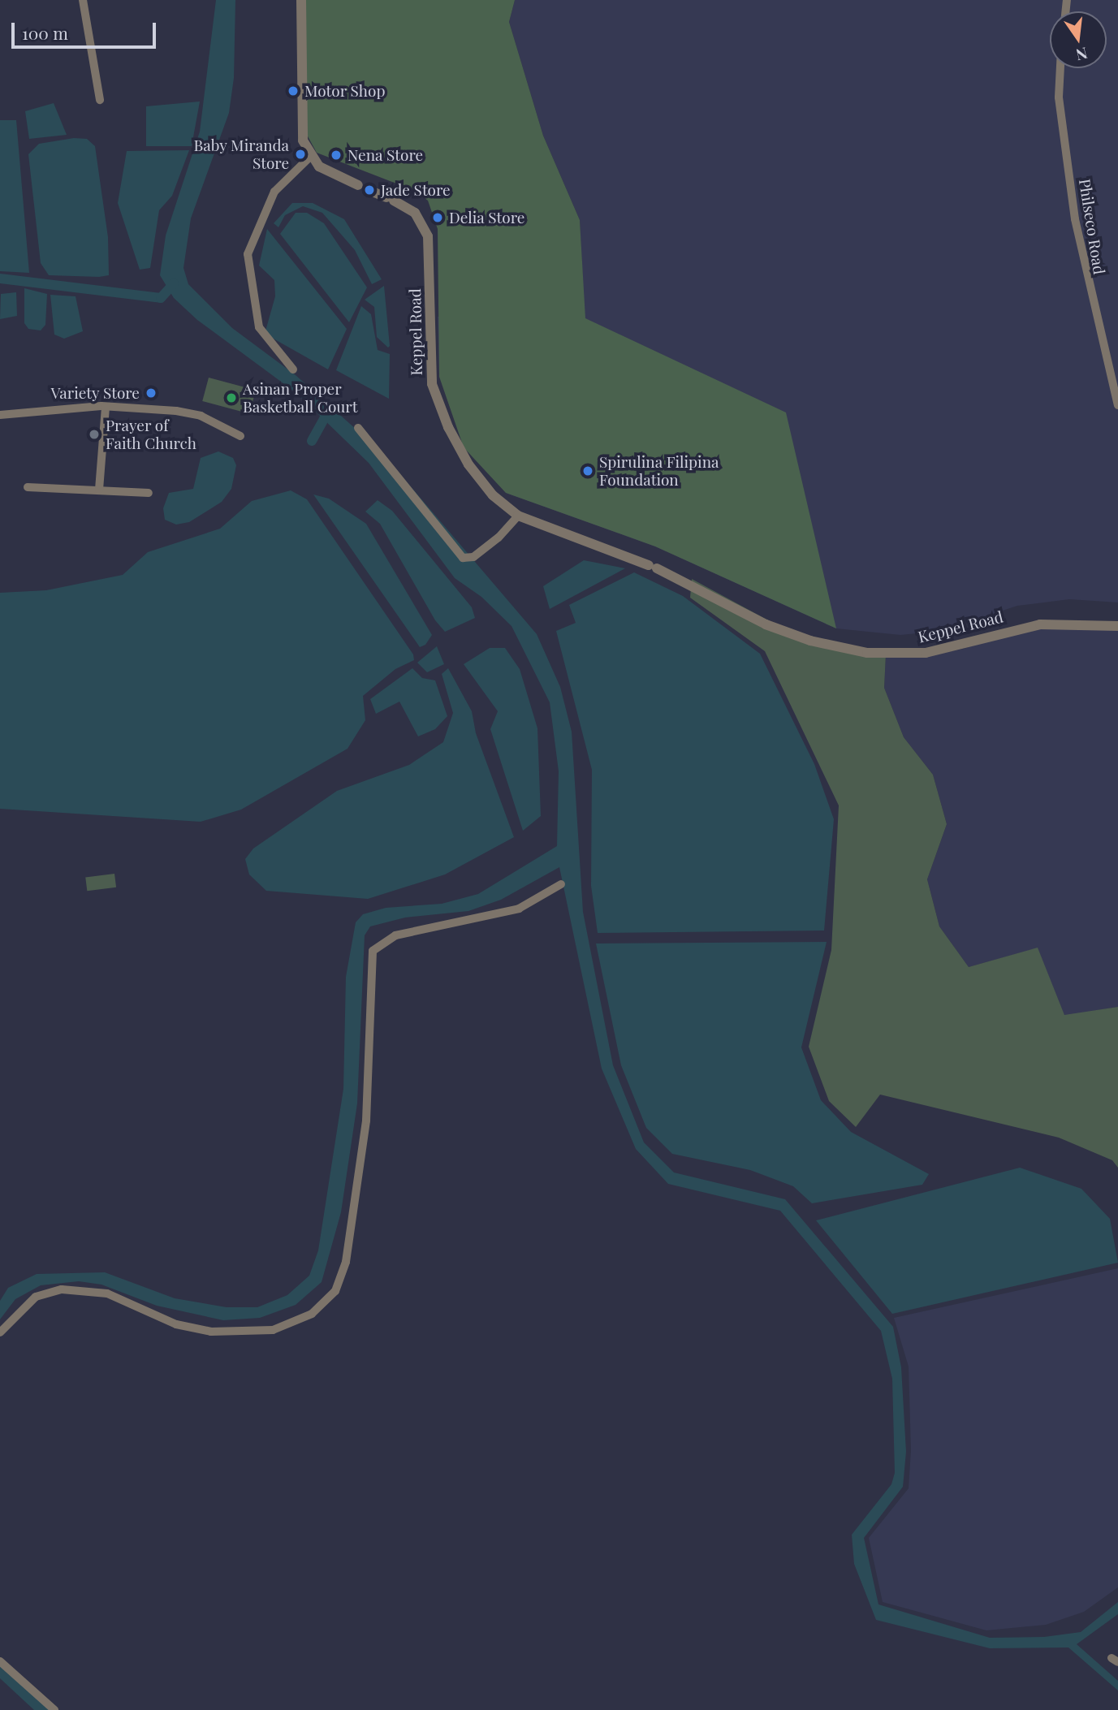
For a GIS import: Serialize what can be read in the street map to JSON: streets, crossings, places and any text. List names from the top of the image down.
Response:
{
  "streets": {
    "street": ["Philseco Road", "Keppel Road"]
  },
  "places": [
    "Motor Shop",
    "Baby Miranda Store",
    "Nena Store",
    "Jade Store",
    "Delia Store",
    "Variety Store",
    "Asinan Proper Basketball Court",
    "Prayer of Faith Church",
    "Spirulina Filipina Foundation"
  ],
  "scale_bar": "100 m",
  "north": "bottom"
}
